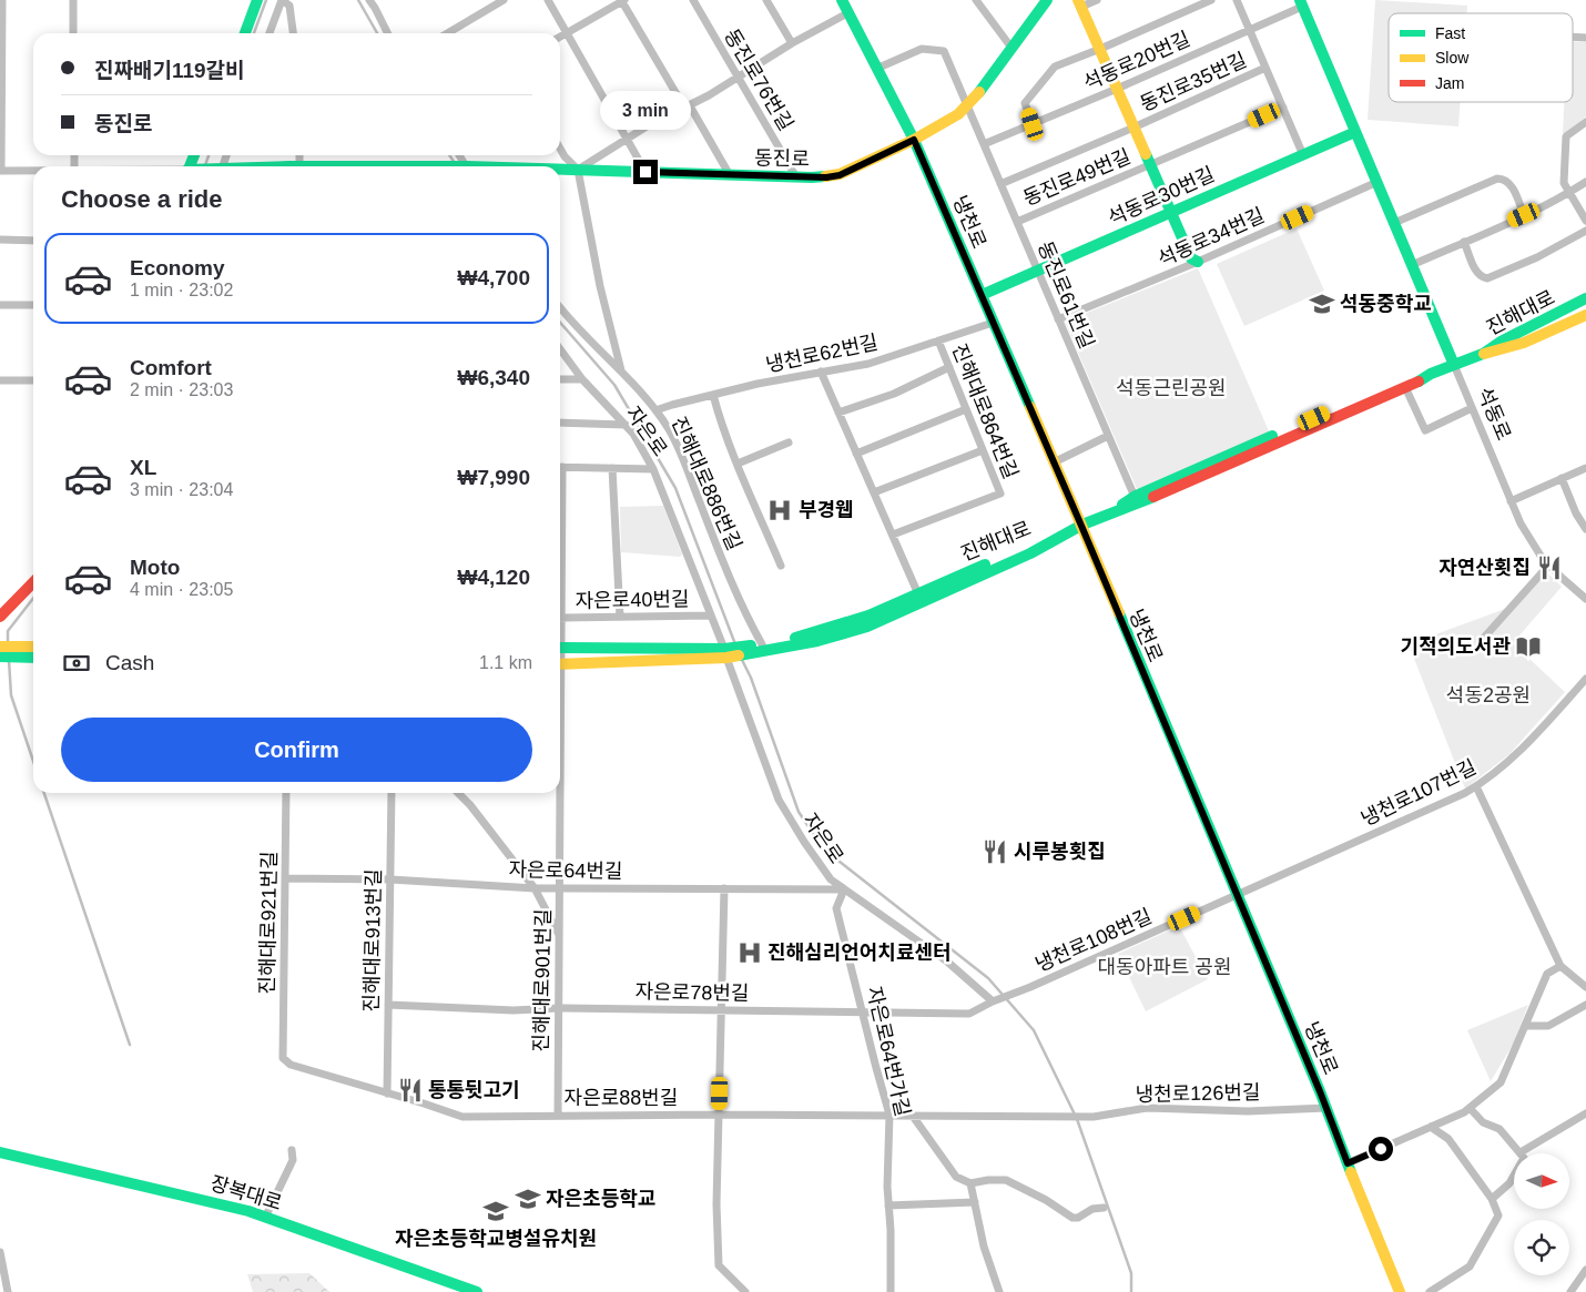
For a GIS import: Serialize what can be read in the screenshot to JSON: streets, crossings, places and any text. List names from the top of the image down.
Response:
{
  "streets": {
    "main road": [
      "동진로",
      "동진로49번길",
      "석동로30번길",
      "냉천로",
      "진해대로",
      "석동로",
      "장복대로"
    ],
    "street": [
      "석동로20번길",
      "동진로76번길",
      "동진로35번길",
      "석동로34번길",
      "동진로61번길",
      "냉천로62번길",
      "진해대로864번길",
      "자은로",
      "진해대로886번길",
      "자은로40번길",
      "냉천로107번길",
      "자은로64번길",
      "진해대로921번길",
      "진해대로913번길",
      "냉천로108번길",
      "진해대로901번길",
      "자은로78번길",
      "자은로64번가길",
      "냉천로126번길",
      "자은로88번길"
    ]
  },
  "crossings": [
    ["석동로20번길", "동진로35번길"],
    ["석동로20번길", "동진로49번길"],
    ["석동로20번길", "동진로61번길"],
    ["석동로20번길", "석동로"],
    ["동진로76번길", "동진로"],
    ["동진로35번길", "동진로49번길"],
    ["동진로35번길", "석동로30번길"],
    ["동진로", "냉천로"],
    ["동진로", "동진로61번길"],
    ["동진로49번길", "석동로30번길"],
    ["동진로49번길", "석동로34번길"],
    ["동진로49번길", "동진로61번길"],
    ["석동로30번길", "냉천로"],
    ["석동로30번길", "동진로61번길"],
    ["석동로30번길", "석동로"],
    ["냉천로", "냉천로62번길"],
    ["냉천로", "냉천로107번길"],
    ["냉천로", "냉천로108번길"],
    ["냉천로", "냉천로126번길"],
    ["석동로34번길", "동진로61번길"],
    ["석동로34번길", "석동로"],
    ["진해대로", "진해대로886번길"],
    ["냉천로62번길", "진해대로864번길"],
    ["냉천로62번길", "진해대로886번길"],
    ["자은로", "자은로40번길"],
    ["자은로", "자은로64번길"],
    ["자은로", "냉천로108번길"],
    ["자은로", "자은로78번길"],
    ["자은로", "자은로64번가길"],
    ["냉천로107번길", "냉천로108번길"],
    ["자은로64번길", "진해대로921번길"],
    ["자은로64번길", "진해대로913번길"],
    ["자은로64번길", "진해대로901번길"],
    ["자은로64번길", "자은로64번가길"],
    ["진해대로921번길", "자은로88번길"],
    ["진해대로913번길", "자은로78번길"],
    ["진해대로913번길", "자은로88번길"],
    ["냉천로108번길", "자은로78번길"],
    ["진해대로901번길", "자은로78번길"],
    ["진해대로901번길", "자은로88번길"],
    ["자은로78번길", "자은로64번가길"],
    ["자은로64번가길", "자은로88번길"],
    ["냉천로126번길", "자은로88번길"]
  ],
  "parks": ["석동근린공원", "석동2공원", "대동아파트 공원"],
  "places": {
    "school or university": ["석동중학교", "자은초등학교", "자은초등학교병설유치원"],
    "hospital": ["부경웹", "진해심리언어치료센터"],
    "restaurant": ["자연산횟집", "시루봉횟집", "통통뒷고기"],
    "library": ["기적의도서관"]
  },
  "legend": ["Fast", "Slow", "Jam"],
  "north": "right",
  "page": {
    "banner": ["진짜배기119갈비", "동진로"],
    "bubble": "3 min",
    "heading": "Choose a ride",
    "list": [
      {
        "name": "Economy",
        "note": "1 min · 23:02",
        "value": "₩4,700"
      },
      {
        "name": "Comfort",
        "note": "2 min · 23:03",
        "value": "₩6,340"
      },
      {
        "name": "XL",
        "note": "3 min · 23:04",
        "value": "₩7,990"
      },
      {
        "name": "Moto",
        "note": "4 min · 23:05",
        "value": "₩4,120"
      }
    ],
    "pay": ["Cash", "1.1 km"],
    "buttons": "Confirm"
  }
}
